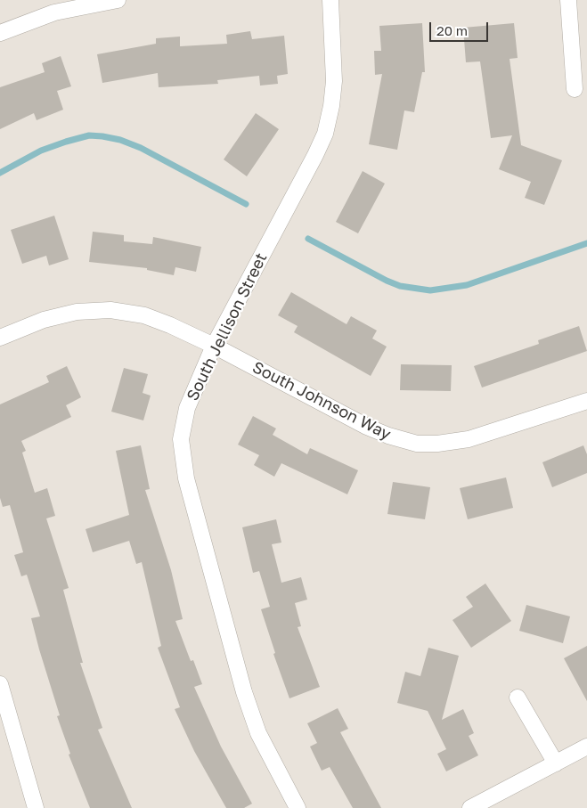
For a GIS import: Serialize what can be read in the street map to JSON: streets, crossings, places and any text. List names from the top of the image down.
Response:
{
  "streets": {
    "street": ["South Jellison Street", "South Johnson Way"]
  },
  "crossings": [
    ["South Jellison Street", "South Johnson Way"]
  ],
  "scale_bar": "20 m"
}
